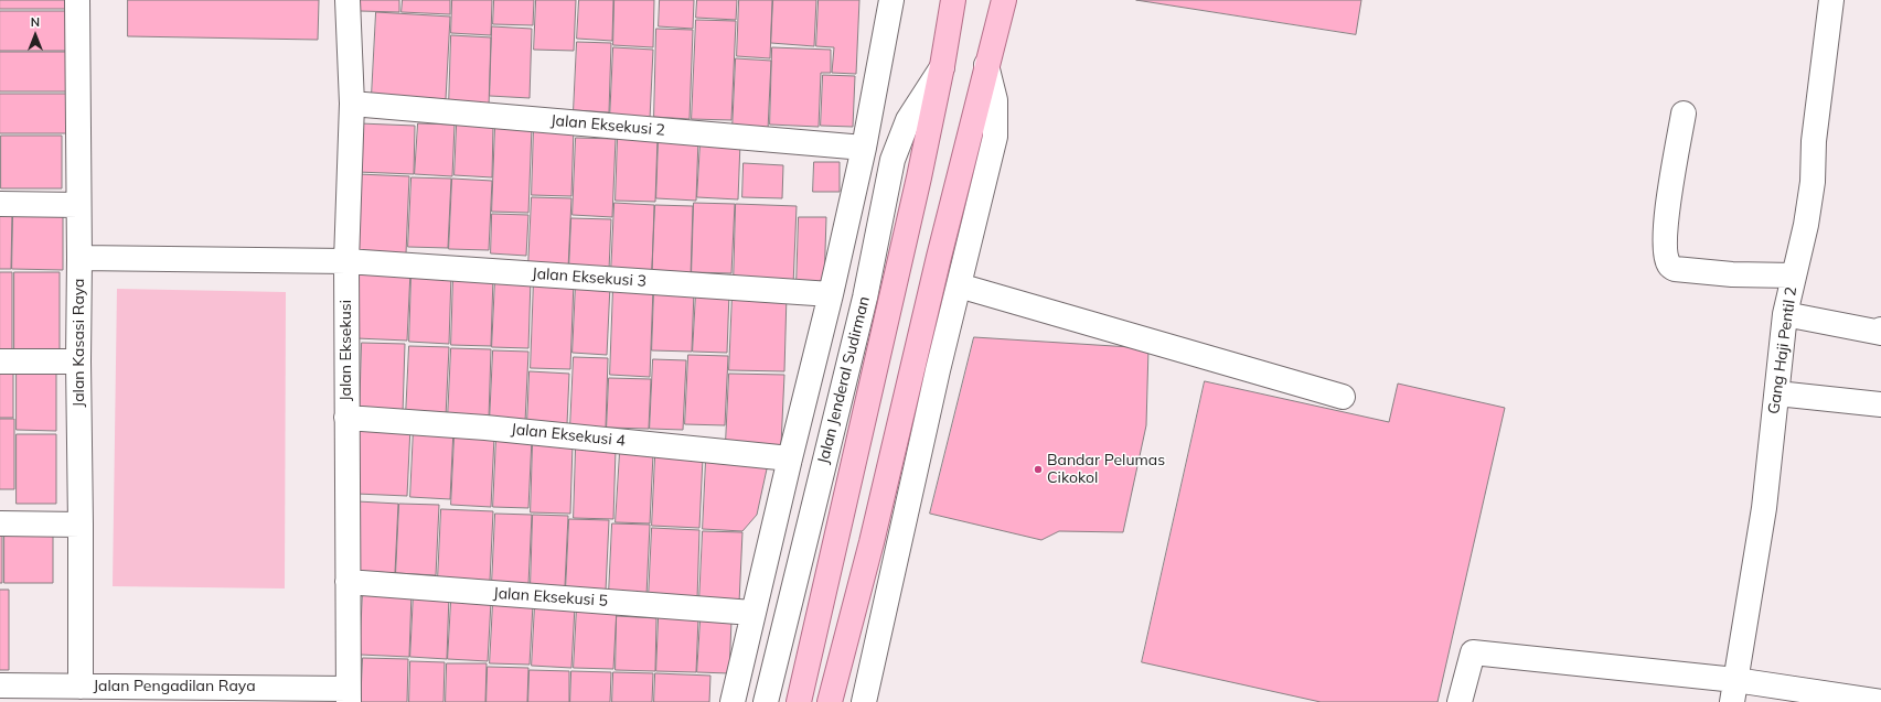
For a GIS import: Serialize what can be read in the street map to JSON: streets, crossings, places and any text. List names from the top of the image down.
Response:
{
  "streets": {
    "main road": ["Jalan Jenderal Sudirman"],
    "street": [
      "Jalan Eksekusi 2",
      "Jalan Eksekusi 3",
      "Jalan Kasasi Raya",
      "Jalan Eksekusi",
      "Gang Haji Pentil 2",
      "Jalan Eksekusi 4",
      "Jalan Eksekusi 5",
      "Jalan Pengadilan Raya"
    ]
  },
  "crossings": [
    ["Jalan Eksekusi 2", "Jalan Eksekusi"],
    ["Jalan Eksekusi 3", "Jalan Kasasi Raya"],
    ["Jalan Eksekusi 3", "Jalan Eksekusi"],
    ["Jalan Kasasi Raya", "Jalan Pengadilan Raya"],
    ["Jalan Eksekusi", "Jalan Eksekusi 4"],
    ["Jalan Eksekusi", "Jalan Eksekusi 5"],
    ["Jalan Eksekusi", "Jalan Pengadilan Raya"]
  ],
  "places": ["Bandar Pelumas Cikokol"],
  "north": "top"
}
